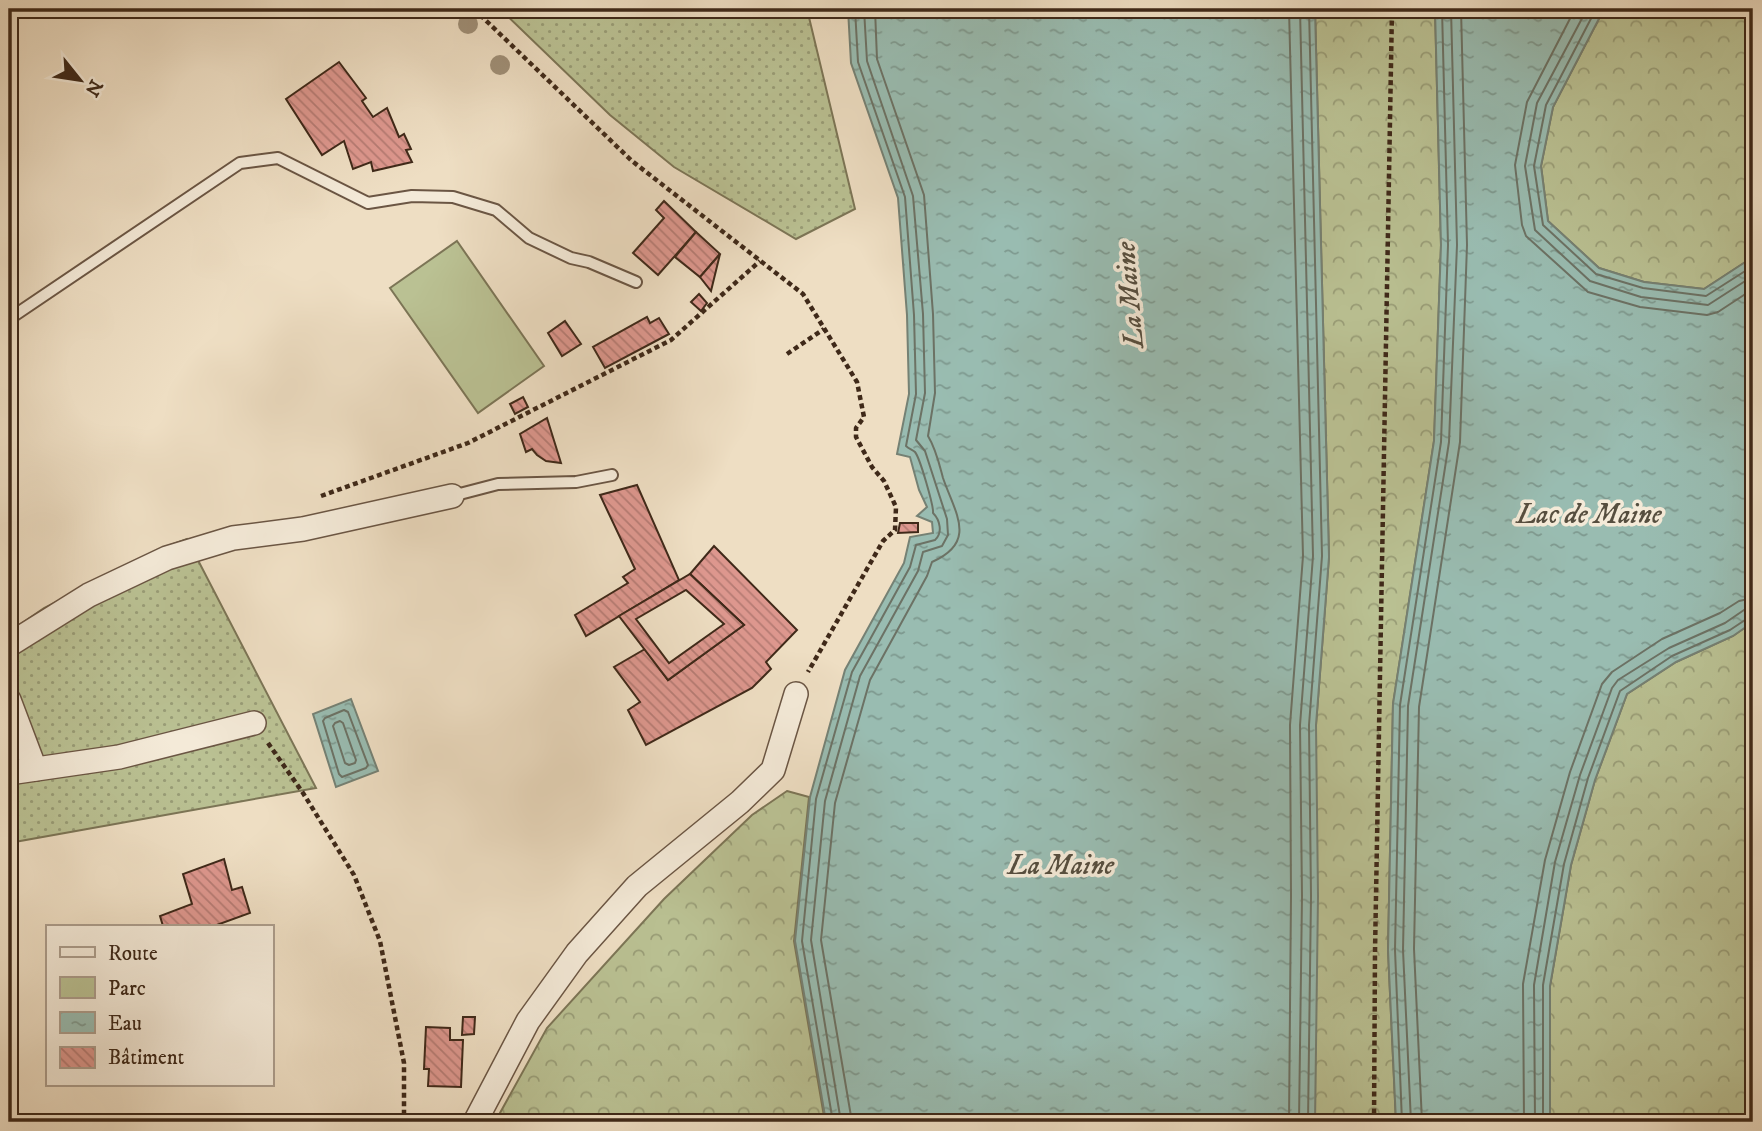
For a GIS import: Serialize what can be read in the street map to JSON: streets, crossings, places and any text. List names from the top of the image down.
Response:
{
  "water": ["La Maine", "Lac de Maine"],
  "legend": [
    "Route",
    "Parc",
    "Eau",
    "Bâtiment"
  ],
  "north": "bottom right"
}
